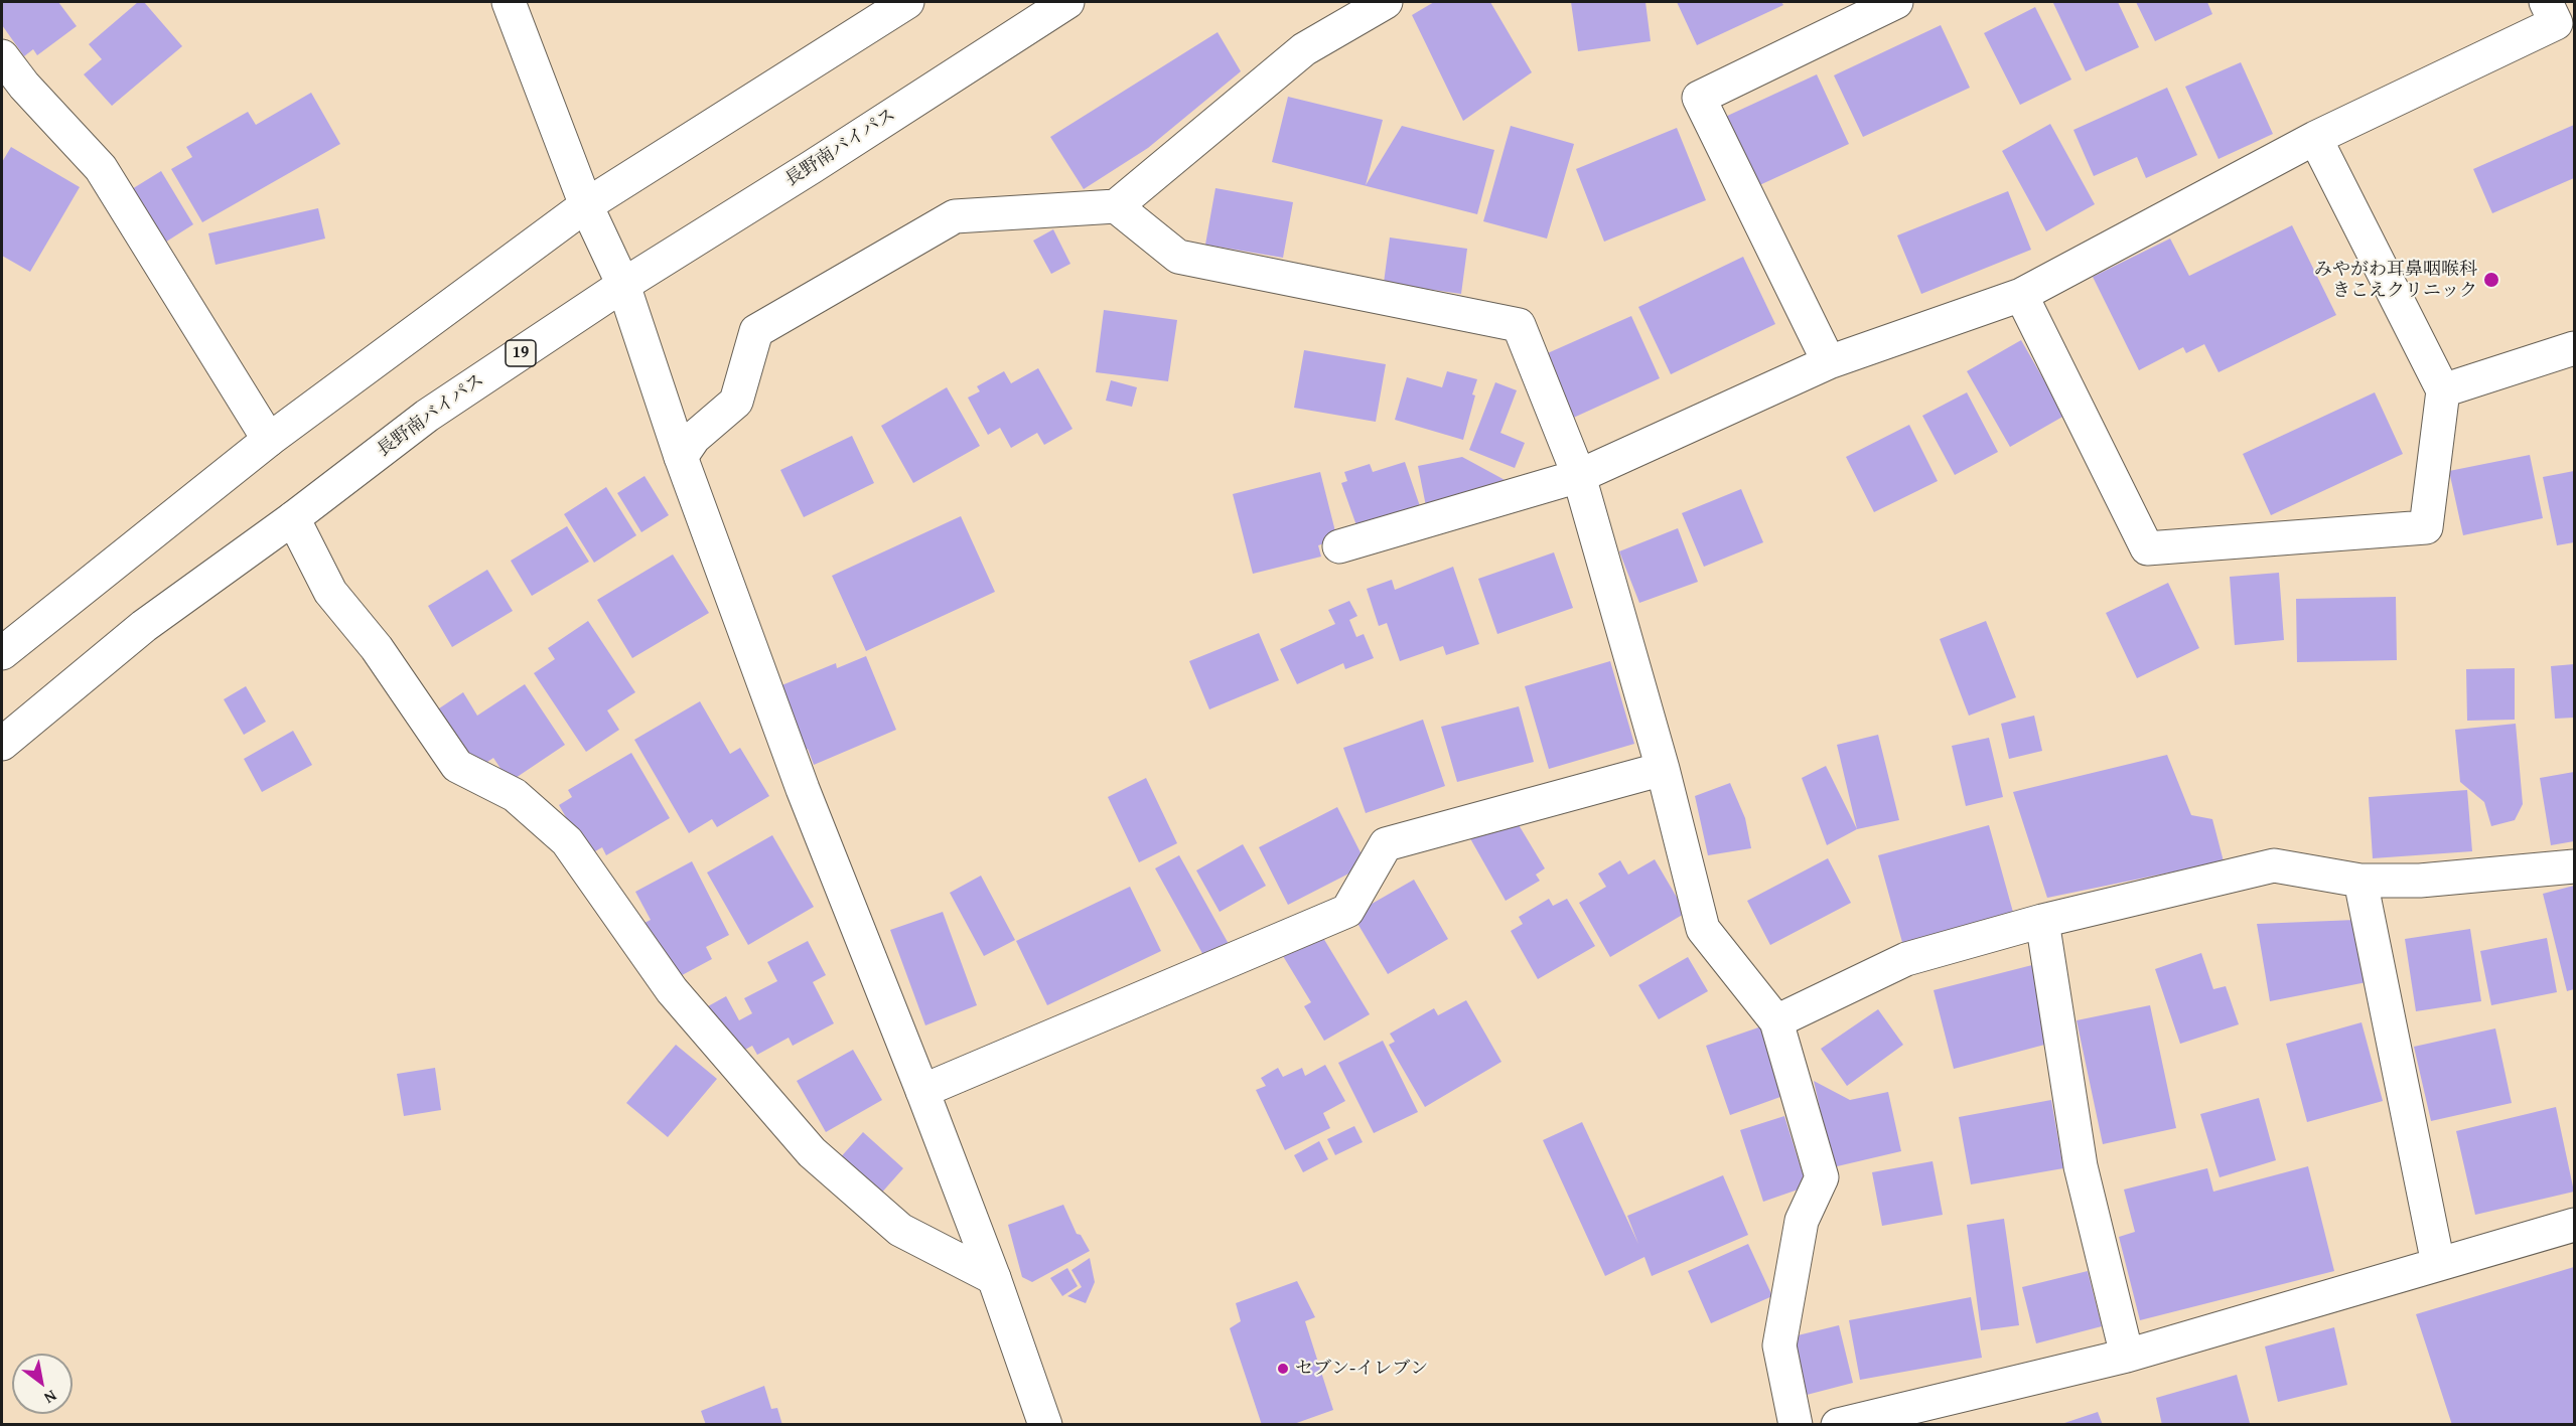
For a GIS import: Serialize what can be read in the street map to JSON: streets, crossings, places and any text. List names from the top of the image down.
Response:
{
  "streets": {
    "main road": ["長野南バイパス", "19"]
  },
  "places": ["みやがわ耳鼻咽喉科 きこえクリニック", "セブン-イレブン"],
  "north": "bottom right"
}
